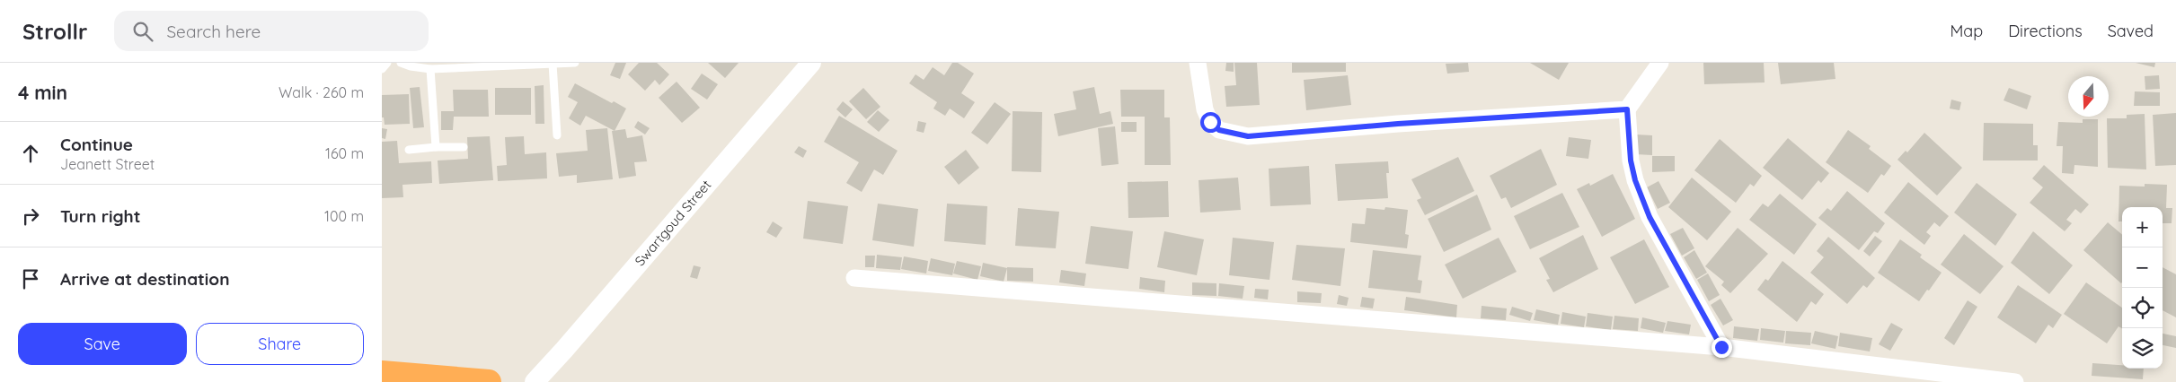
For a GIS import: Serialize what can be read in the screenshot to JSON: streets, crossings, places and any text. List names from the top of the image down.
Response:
{
  "streets": {
    "street": ["Swartgoud Street"]
  },
  "north": "bottom",
  "page": {
    "header": "Strollr",
    "search": "Search here",
    "nav": ["Map", "Directions", "Saved"],
    "heading": ["4 min", "Walk · 260 m"],
    "list": [
      ["Continue", "Jeanett Street", "160 m"],
      ["Turn right", "100 m"],
      "Arrive at destination"
    ],
    "map_buttons": ["+", "−"],
    "buttons": ["Save", "Share"]
  }
}
